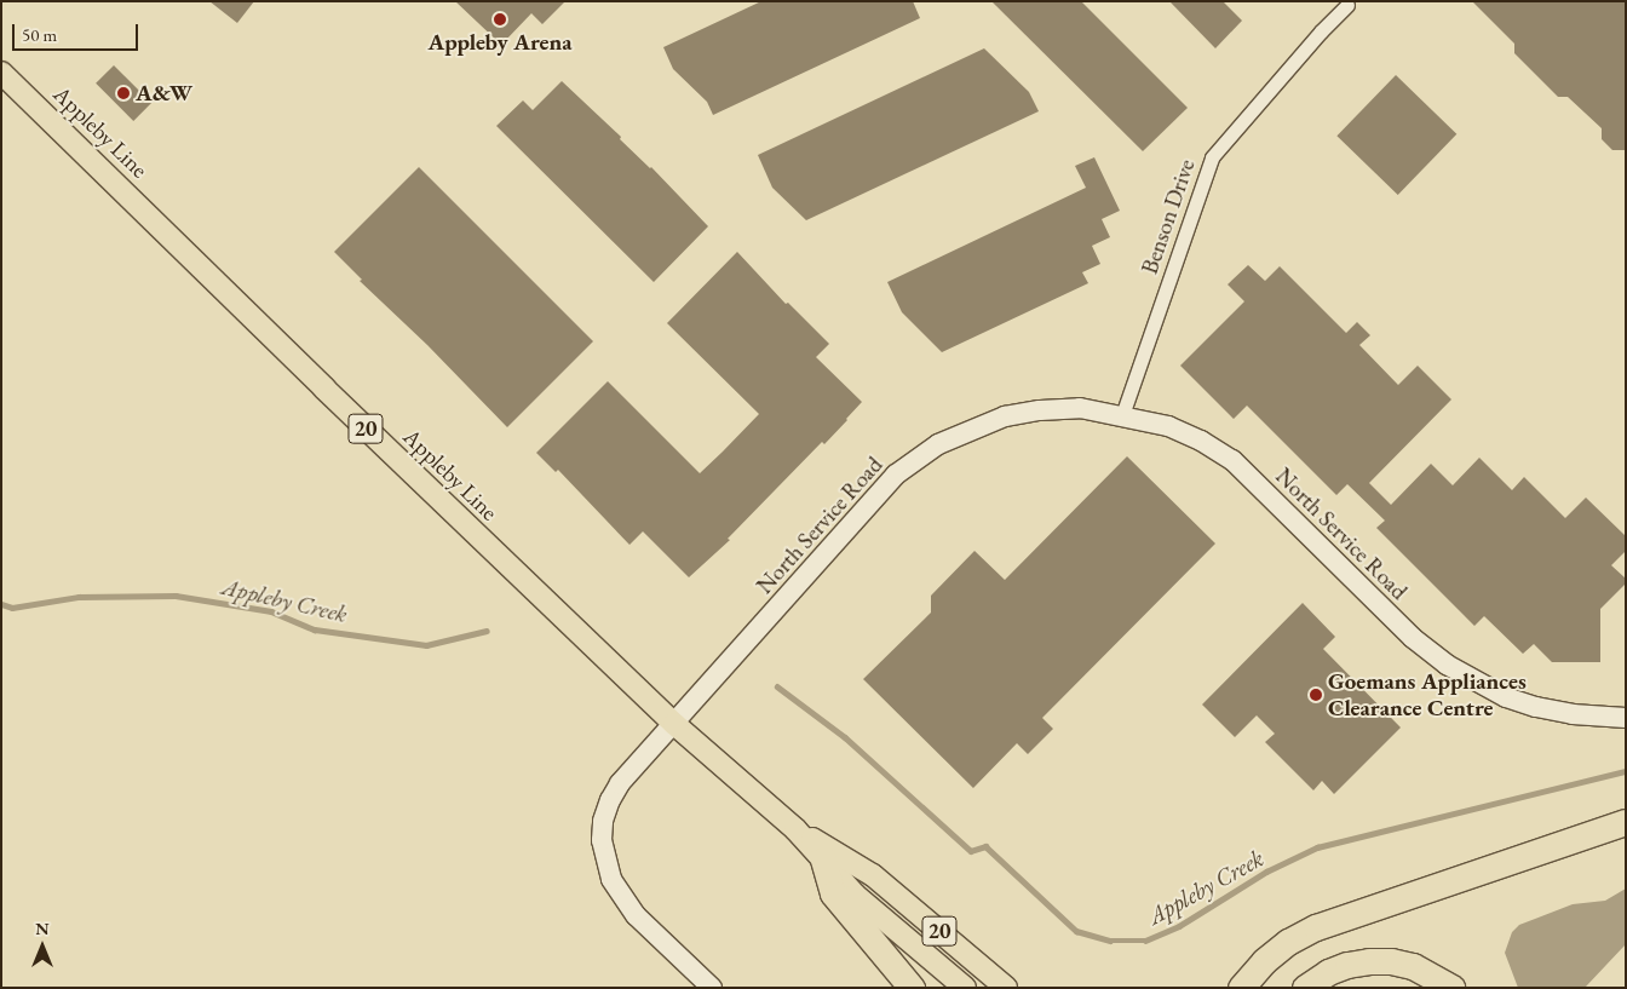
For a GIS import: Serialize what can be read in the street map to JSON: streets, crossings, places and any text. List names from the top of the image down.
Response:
{
  "streets": {
    "main road": ["Appleby Line", "20"],
    "street": ["Benson Drive", "North Service Road"]
  },
  "crossings": [
    ["Appleby Line", "North Service Road"],
    ["Benson Drive", "North Service Road"]
  ],
  "water": ["Appleby Creek"],
  "places": ["Appleby Arena", "A&W", "Goemans Appliances Clearance Centre"],
  "scale_bar": "50 m",
  "north": "top"
}
